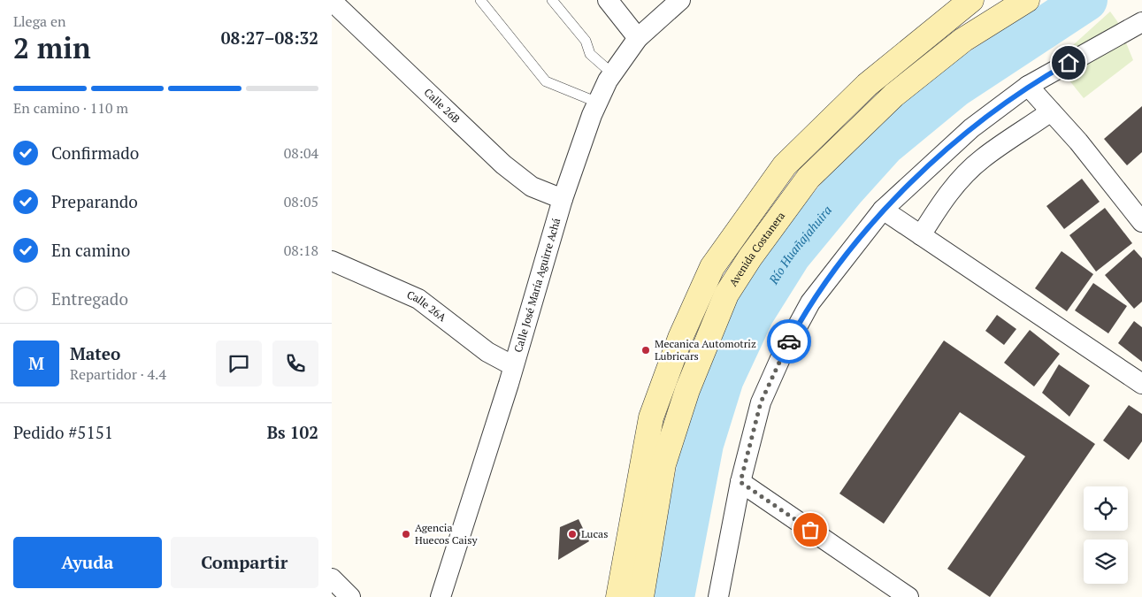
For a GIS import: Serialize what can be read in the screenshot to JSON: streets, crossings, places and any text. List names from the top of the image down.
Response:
{
  "streets": {
    "main road": ["Avenida Costanera"],
    "street": ["Calle 26B", "Calle José María Aguirre Achá", "Calle 26A"]
  },
  "crossings": [
    ["Calle 26B", "Calle José María Aguirre Achá"],
    ["Calle José María Aguirre Achá", "Calle 26A"]
  ],
  "water": ["Río Huañajahuira"],
  "places": ["Mecanica Automotriz Lubricars", "Agencia Huecos Caisy", "Lucas"],
  "page": {
    "heading": ["2 min", "Llega en", "08:27–08:32"],
    "panel": [
      "Mateo",
      "Repartidor · 4.4",
      "Pedido #5151",
      "Bs 102"
    ],
    "bar": "En camino · 110 m",
    "list": [
      ["Confirmado", "08:04"],
      ["Preparando", "08:05"],
      ["En camino", "08:18"],
      "Entregado"
    ],
    "round": "M",
    "buttons": ["Ayuda", "Compartir"]
  }
}
